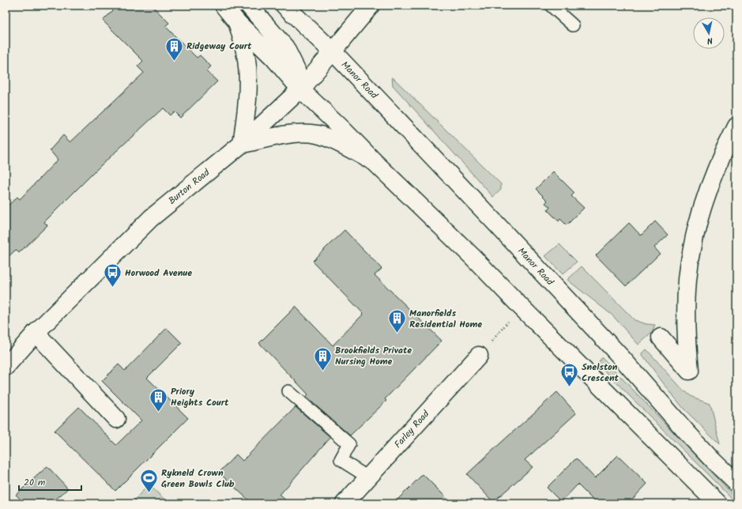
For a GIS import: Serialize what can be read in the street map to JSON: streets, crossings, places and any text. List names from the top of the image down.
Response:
{
  "streets": {
    "main road": ["Manor Road", "Burton Road", "Farley Road"]
  },
  "crossings": [
    ["Manor Road", "Burton Road"]
  ],
  "places": {
    "building": [
      "Ridgeway Court",
      "Manorfields Residential Home",
      "Brookfields Private Nursing Home",
      "Priory Heights Court"
    ],
    "bus stop": ["Horwood Avenue", "Snelston Crescent"],
    "sports": ["Rykneld Crown Green Bowls Club"]
  },
  "scale_bar": "20 m",
  "north": "bottom"
}
